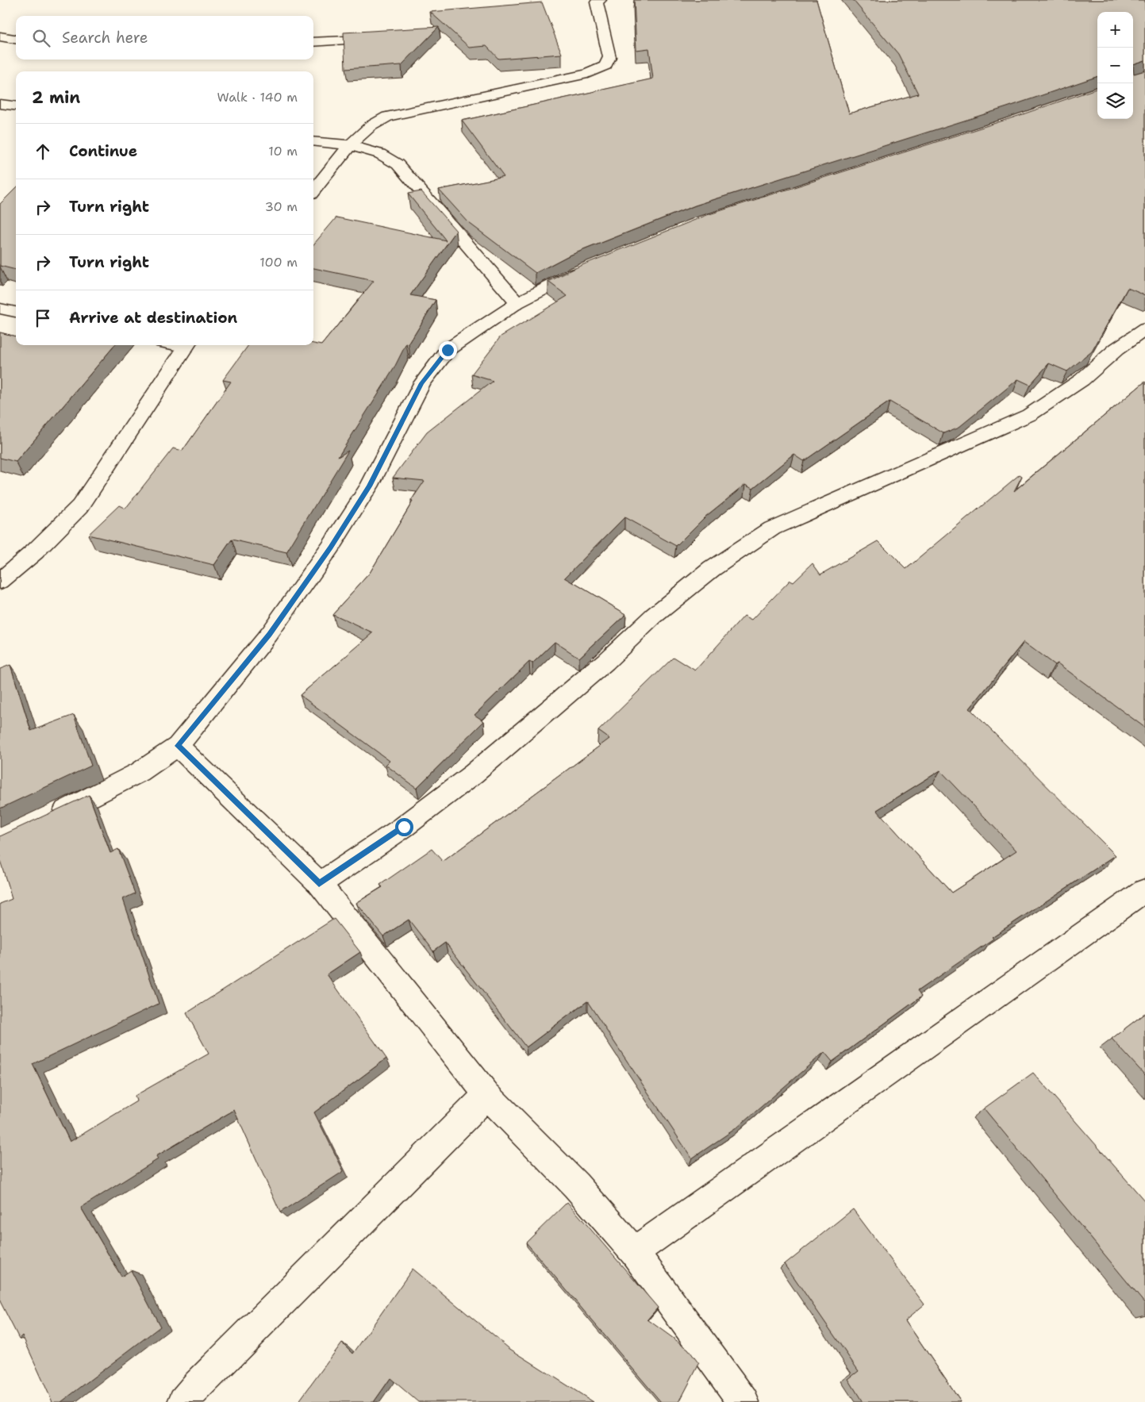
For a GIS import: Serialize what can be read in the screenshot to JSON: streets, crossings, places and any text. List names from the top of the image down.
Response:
{
  "page": {
    "map_buttons": ["+", "−"],
    "search": "Search here",
    "heading": ["2 min", "Walk · 140 m"],
    "list": [
      ["Continue", "10 m"],
      ["Turn right", "30 m"],
      ["Turn right", "100 m"],
      "Arrive at destination"
    ]
  }
}
